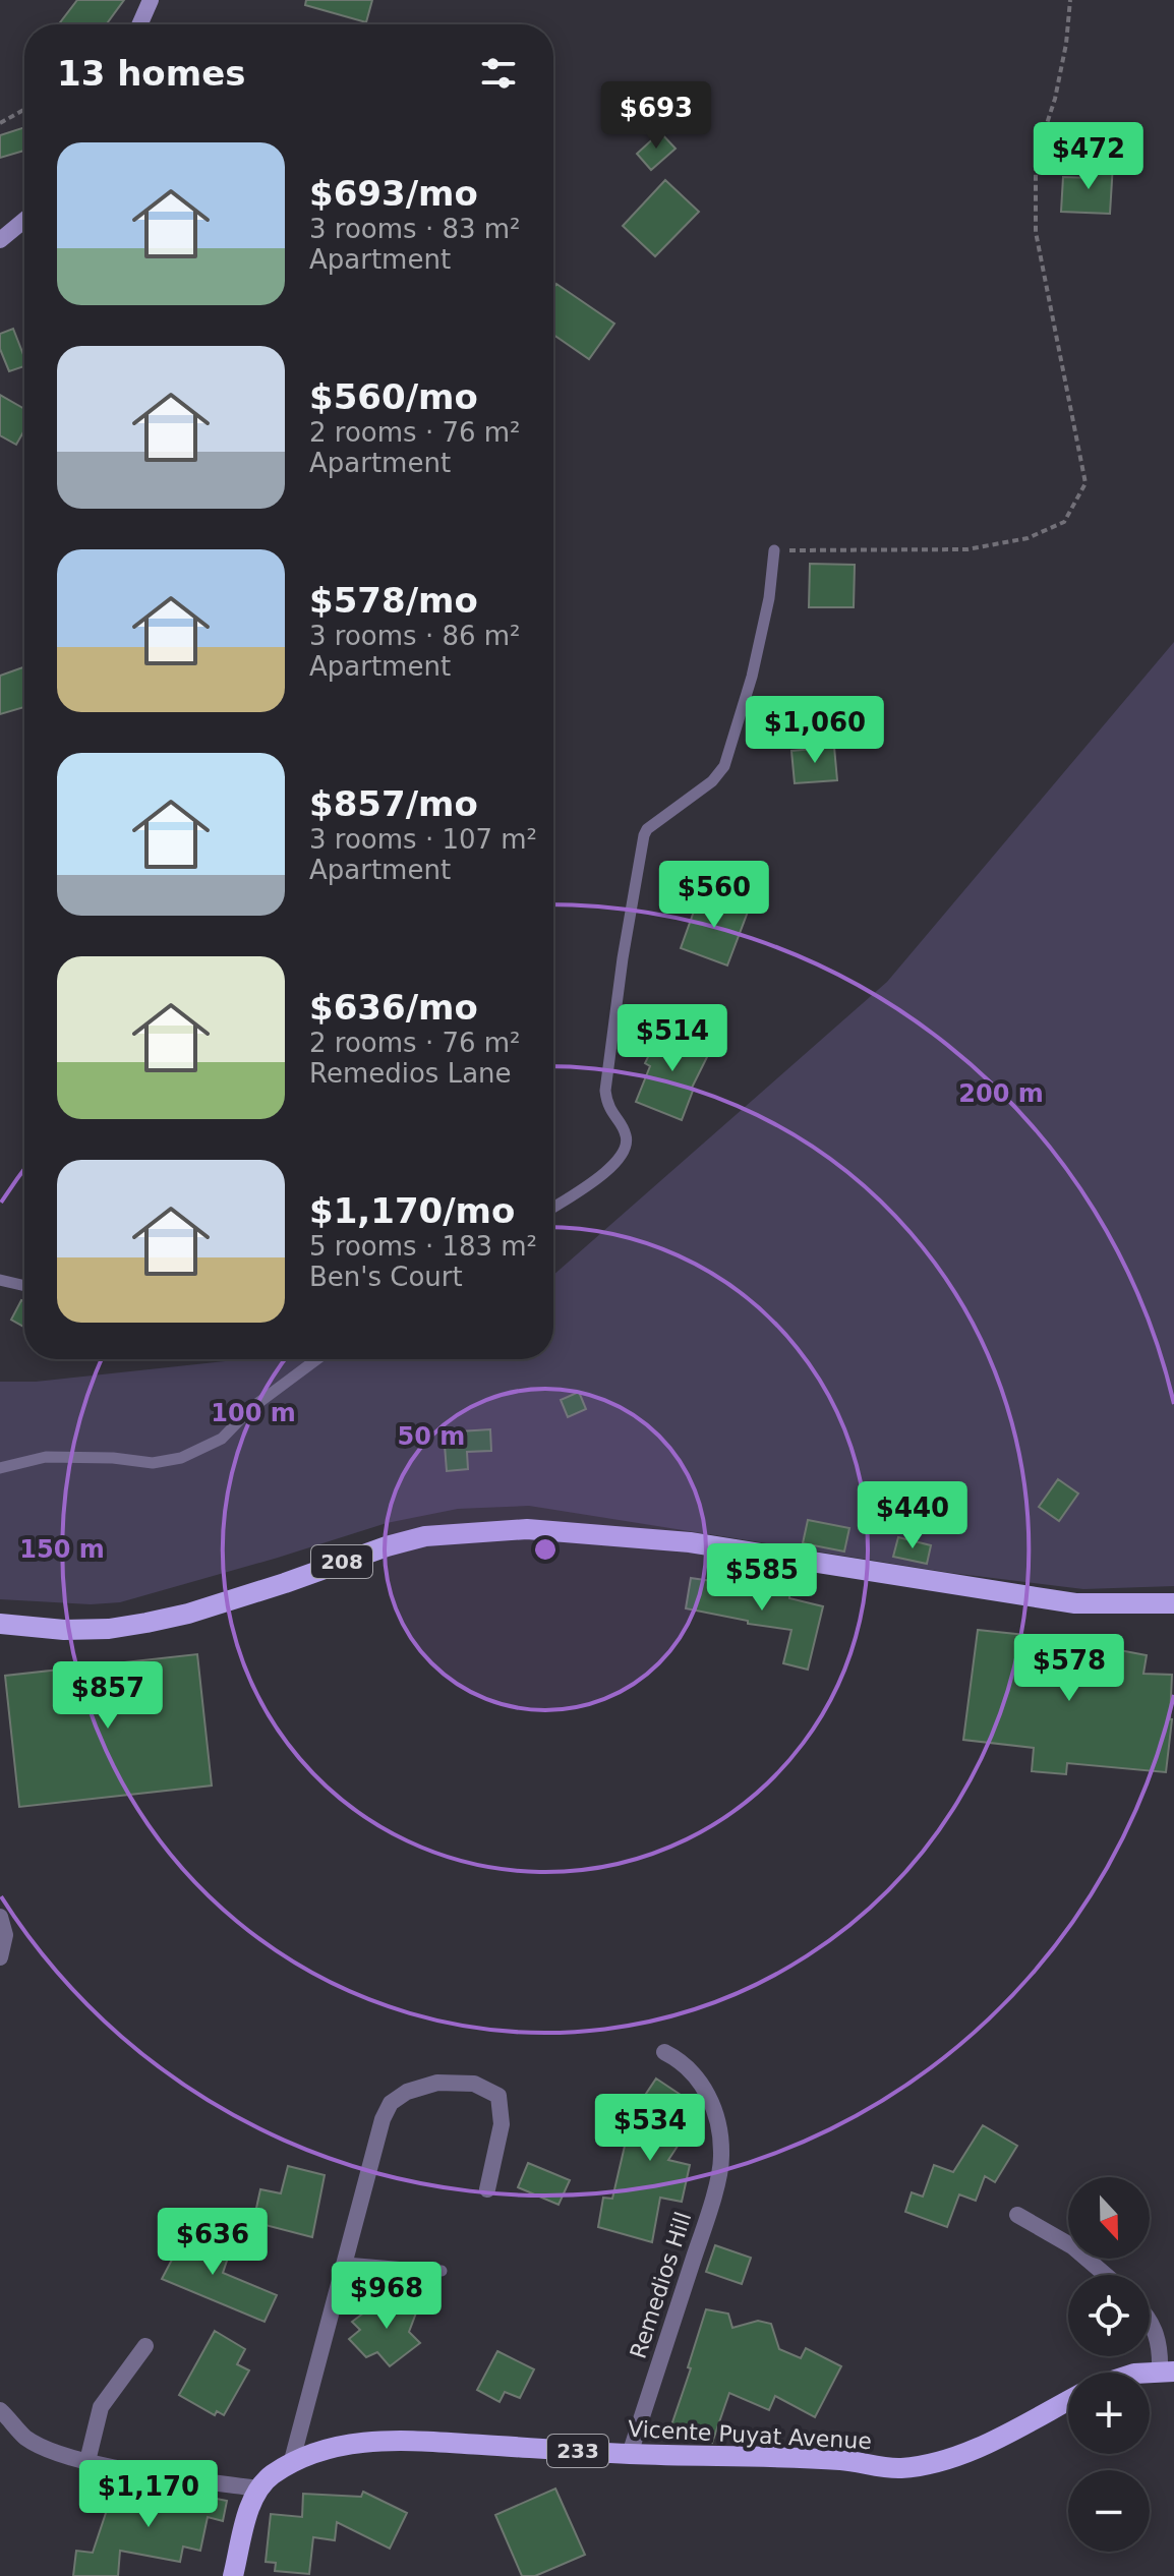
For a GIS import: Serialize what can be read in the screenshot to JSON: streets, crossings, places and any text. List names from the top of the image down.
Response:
{
  "streets": {
    "main road": ["208", "Vicente Puyat Avenue", "233"],
    "street": ["Remedios Hill"]
  },
  "crossings": [
    ["Remedios Hill", "Vicente Puyat Avenue"]
  ],
  "north": "bottom",
  "page": {
    "heading": "13 homes",
    "price": [
      "$693",
      "$472",
      "$1,060",
      "$560",
      "$514",
      "$440",
      "$585",
      "$578",
      "$857",
      "$534",
      "$636",
      "$968",
      "$1,170"
    ],
    "list": [
      {
        "name": "$693/mo",
        "note": "3 rooms · 83 m² · Apartment"
      },
      {
        "name": "$560/mo",
        "note": "2 rooms · 76 m² · Apartment"
      },
      {
        "name": "$578/mo",
        "note": "3 rooms · 86 m² · Apartment"
      },
      {
        "name": "$857/mo",
        "note": "3 rooms · 107 m² · Apartment"
      },
      {
        "name": "$636/mo",
        "note": "2 rooms · 76 m² · Remedios Lane"
      },
      {
        "name": "$1,170/mo",
        "note": "5 rooms · 183 m² · Ben's Court"
      }
    ],
    "map_buttons": ["+", "−"]
  },
  "rings": [
    "200 m",
    "100 m",
    "50 m",
    "150 m"
  ]
}
